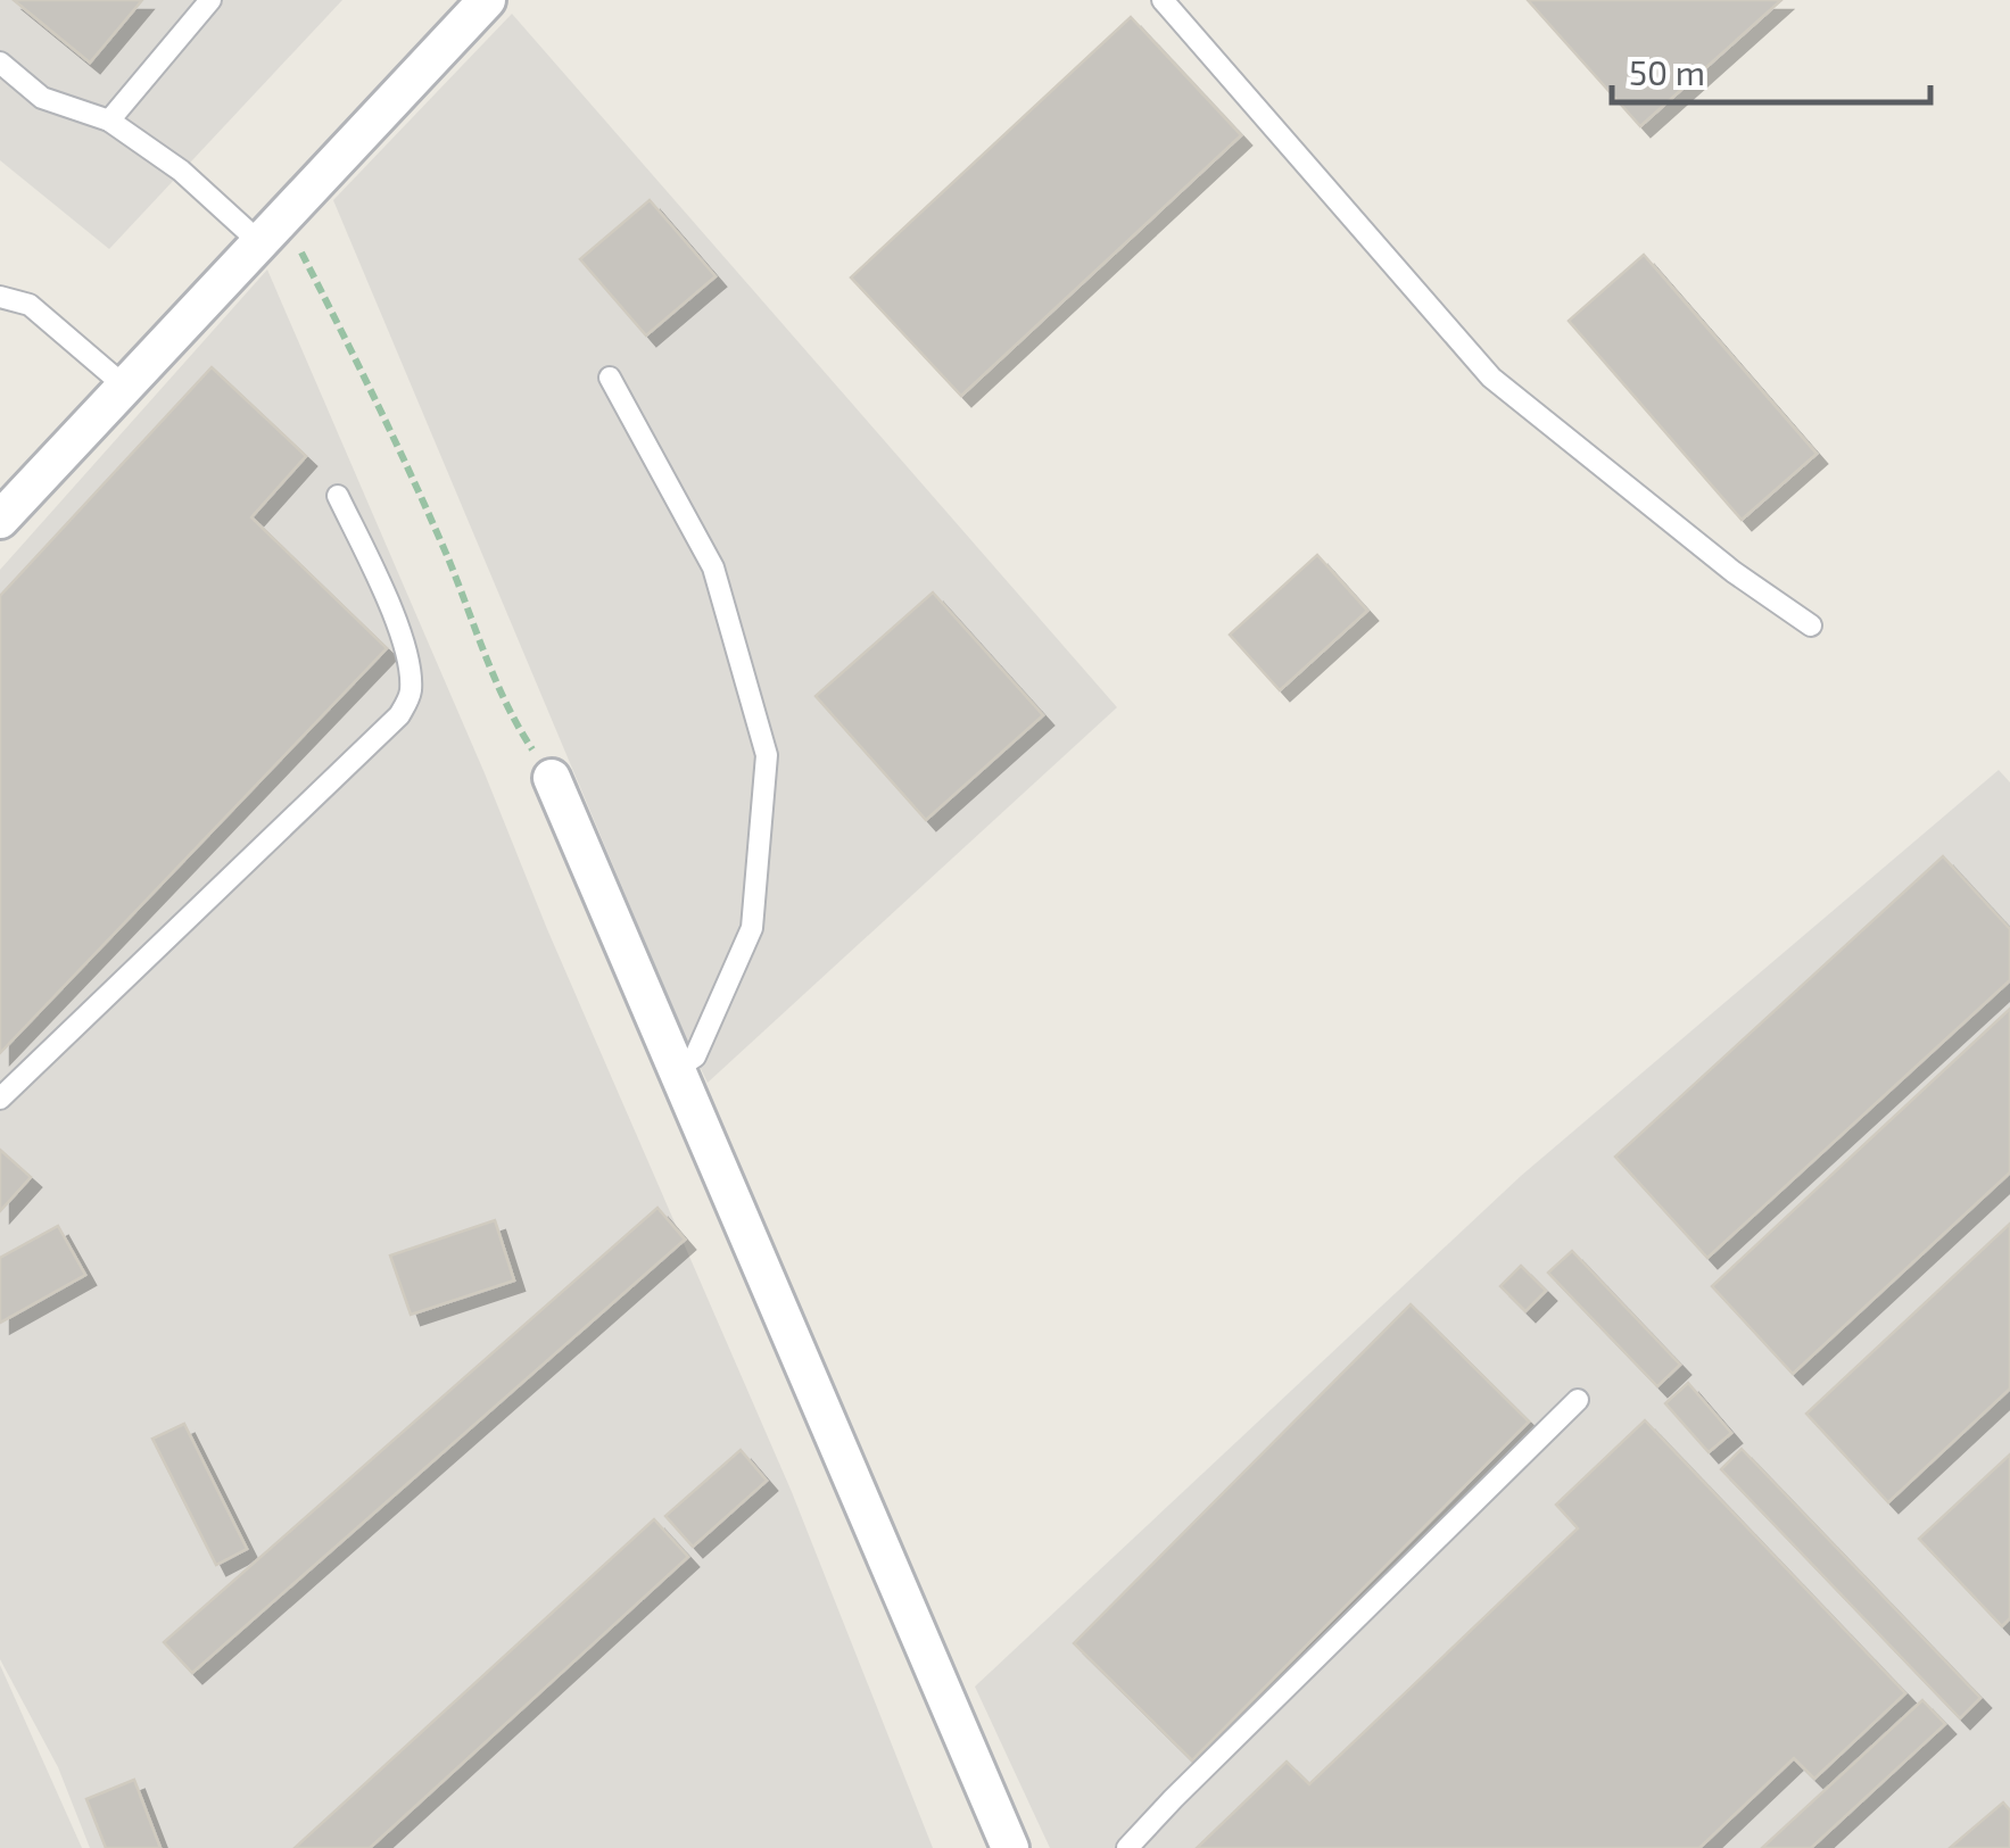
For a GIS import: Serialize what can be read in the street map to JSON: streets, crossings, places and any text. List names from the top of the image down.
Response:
{
  "scale_bar": "50 m"
}
